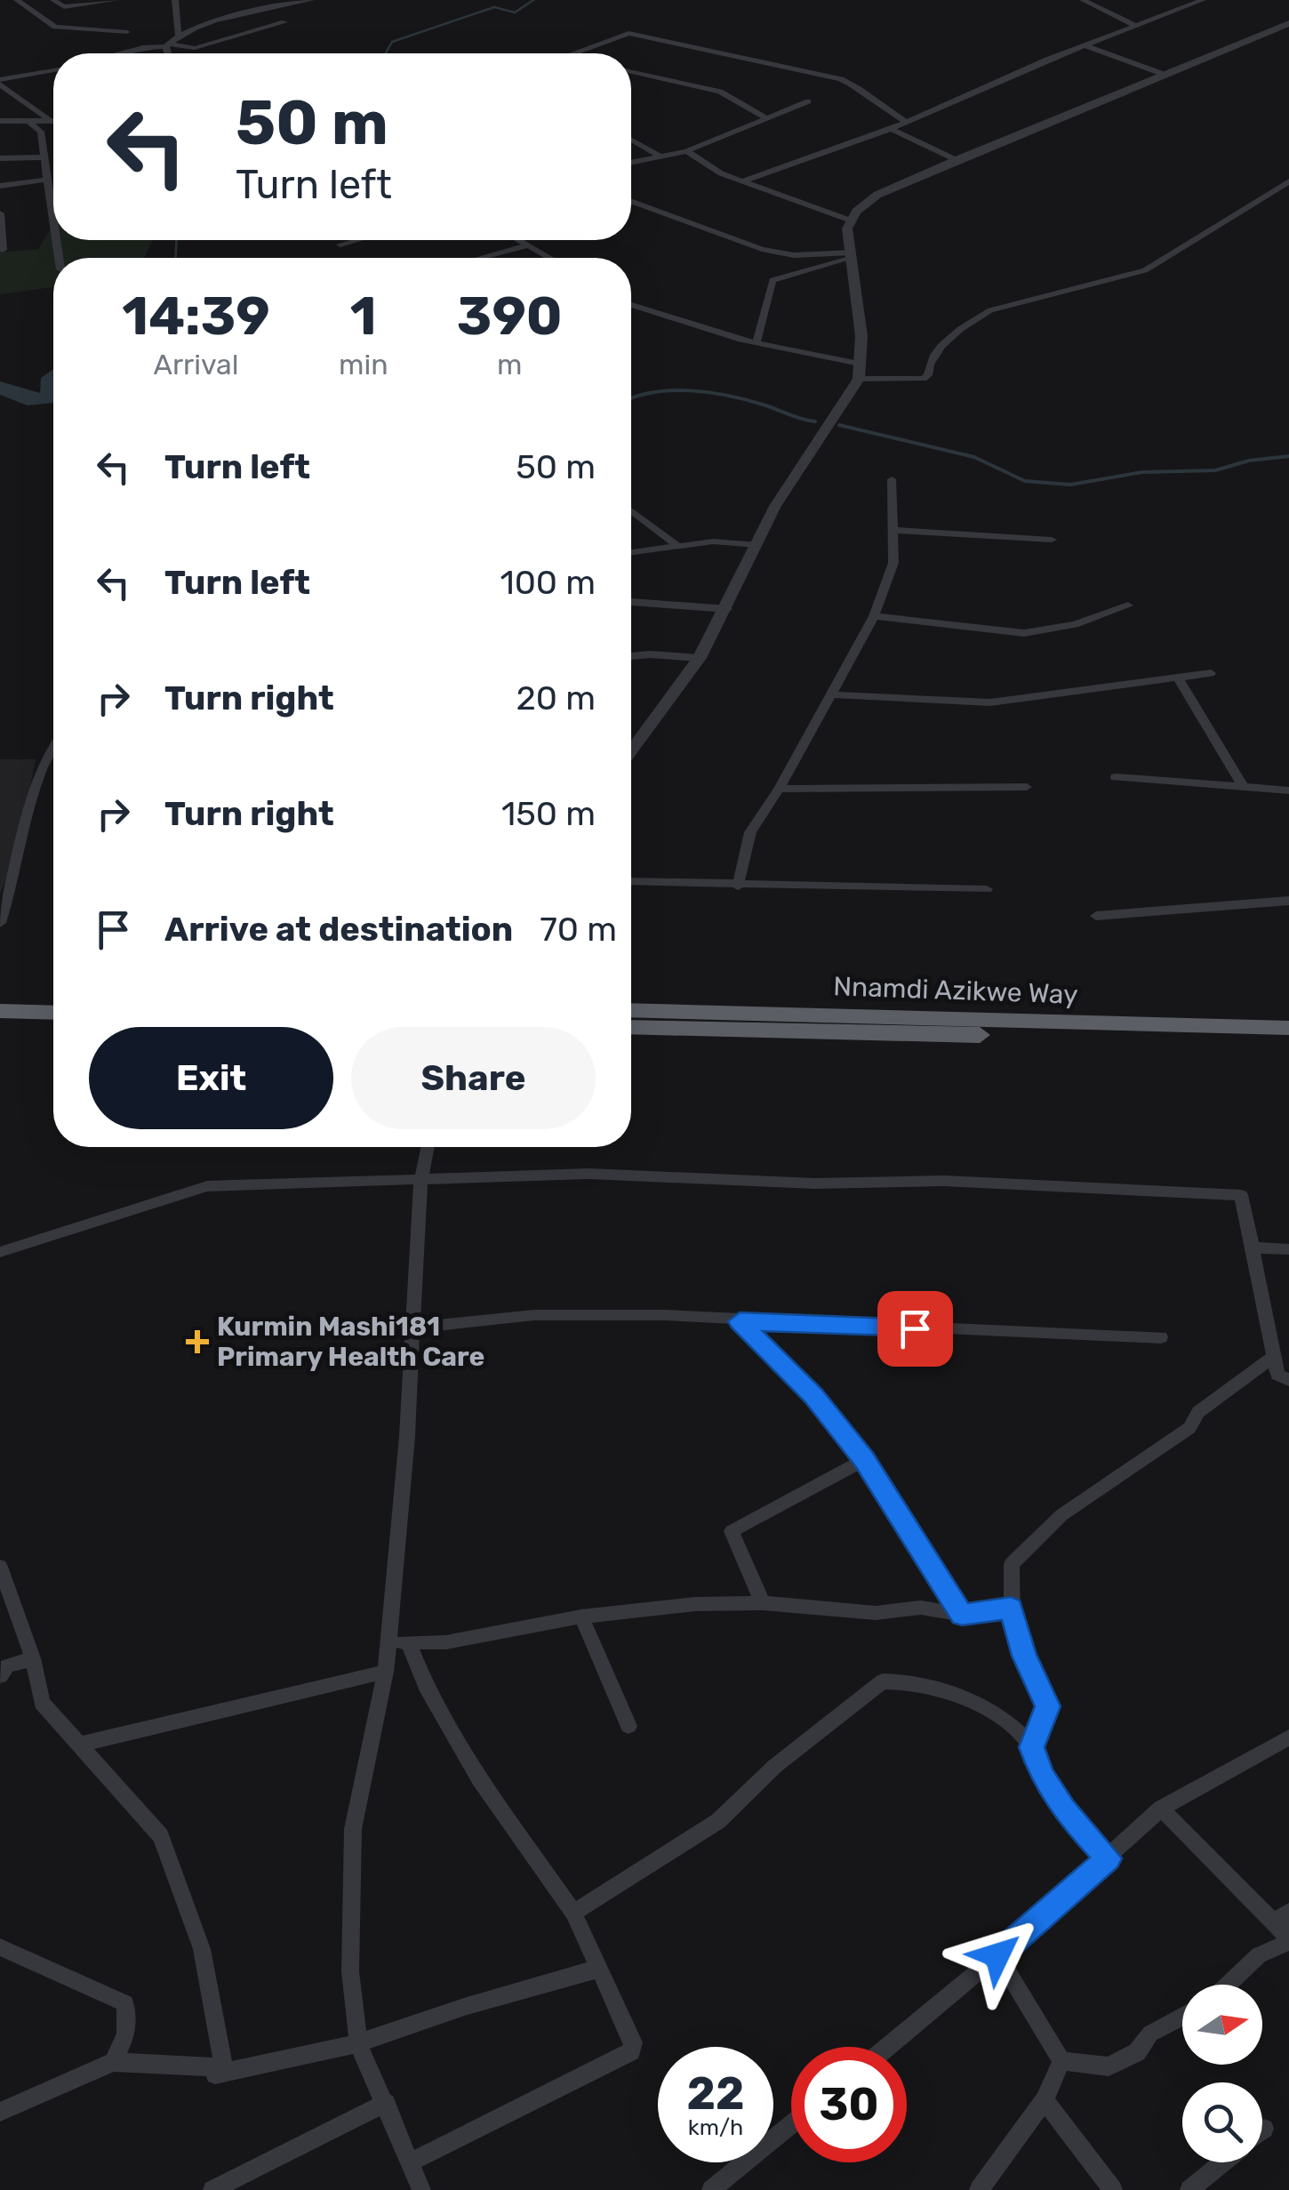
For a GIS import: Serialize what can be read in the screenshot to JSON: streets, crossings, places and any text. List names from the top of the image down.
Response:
{
  "streets": {
    "highway": ["Nnamdi Azikwe Way"]
  },
  "places": {
    "health": ["Kurmin Mashi181 Primary Health Care"]
  },
  "north": "right",
  "page": {
    "turn": ["50 m", "Turn left"],
    "eta": [
      "14:39",
      "Arrival",
      "1",
      "min",
      "390",
      "m"
    ],
    "list": [
      {
        "name": "Turn left",
        "value": "50 m"
      },
      {
        "name": "Turn left",
        "value": "100 m"
      },
      {
        "name": "Turn right",
        "value": "20 m"
      },
      {
        "name": "Turn right",
        "value": "150 m"
      },
      {
        "name": "Arrive at destination",
        "value": "70 m"
      }
    ],
    "buttons": ["Exit", "Share"],
    "speed": "22 km/h",
    "limit": "30"
  }
}
